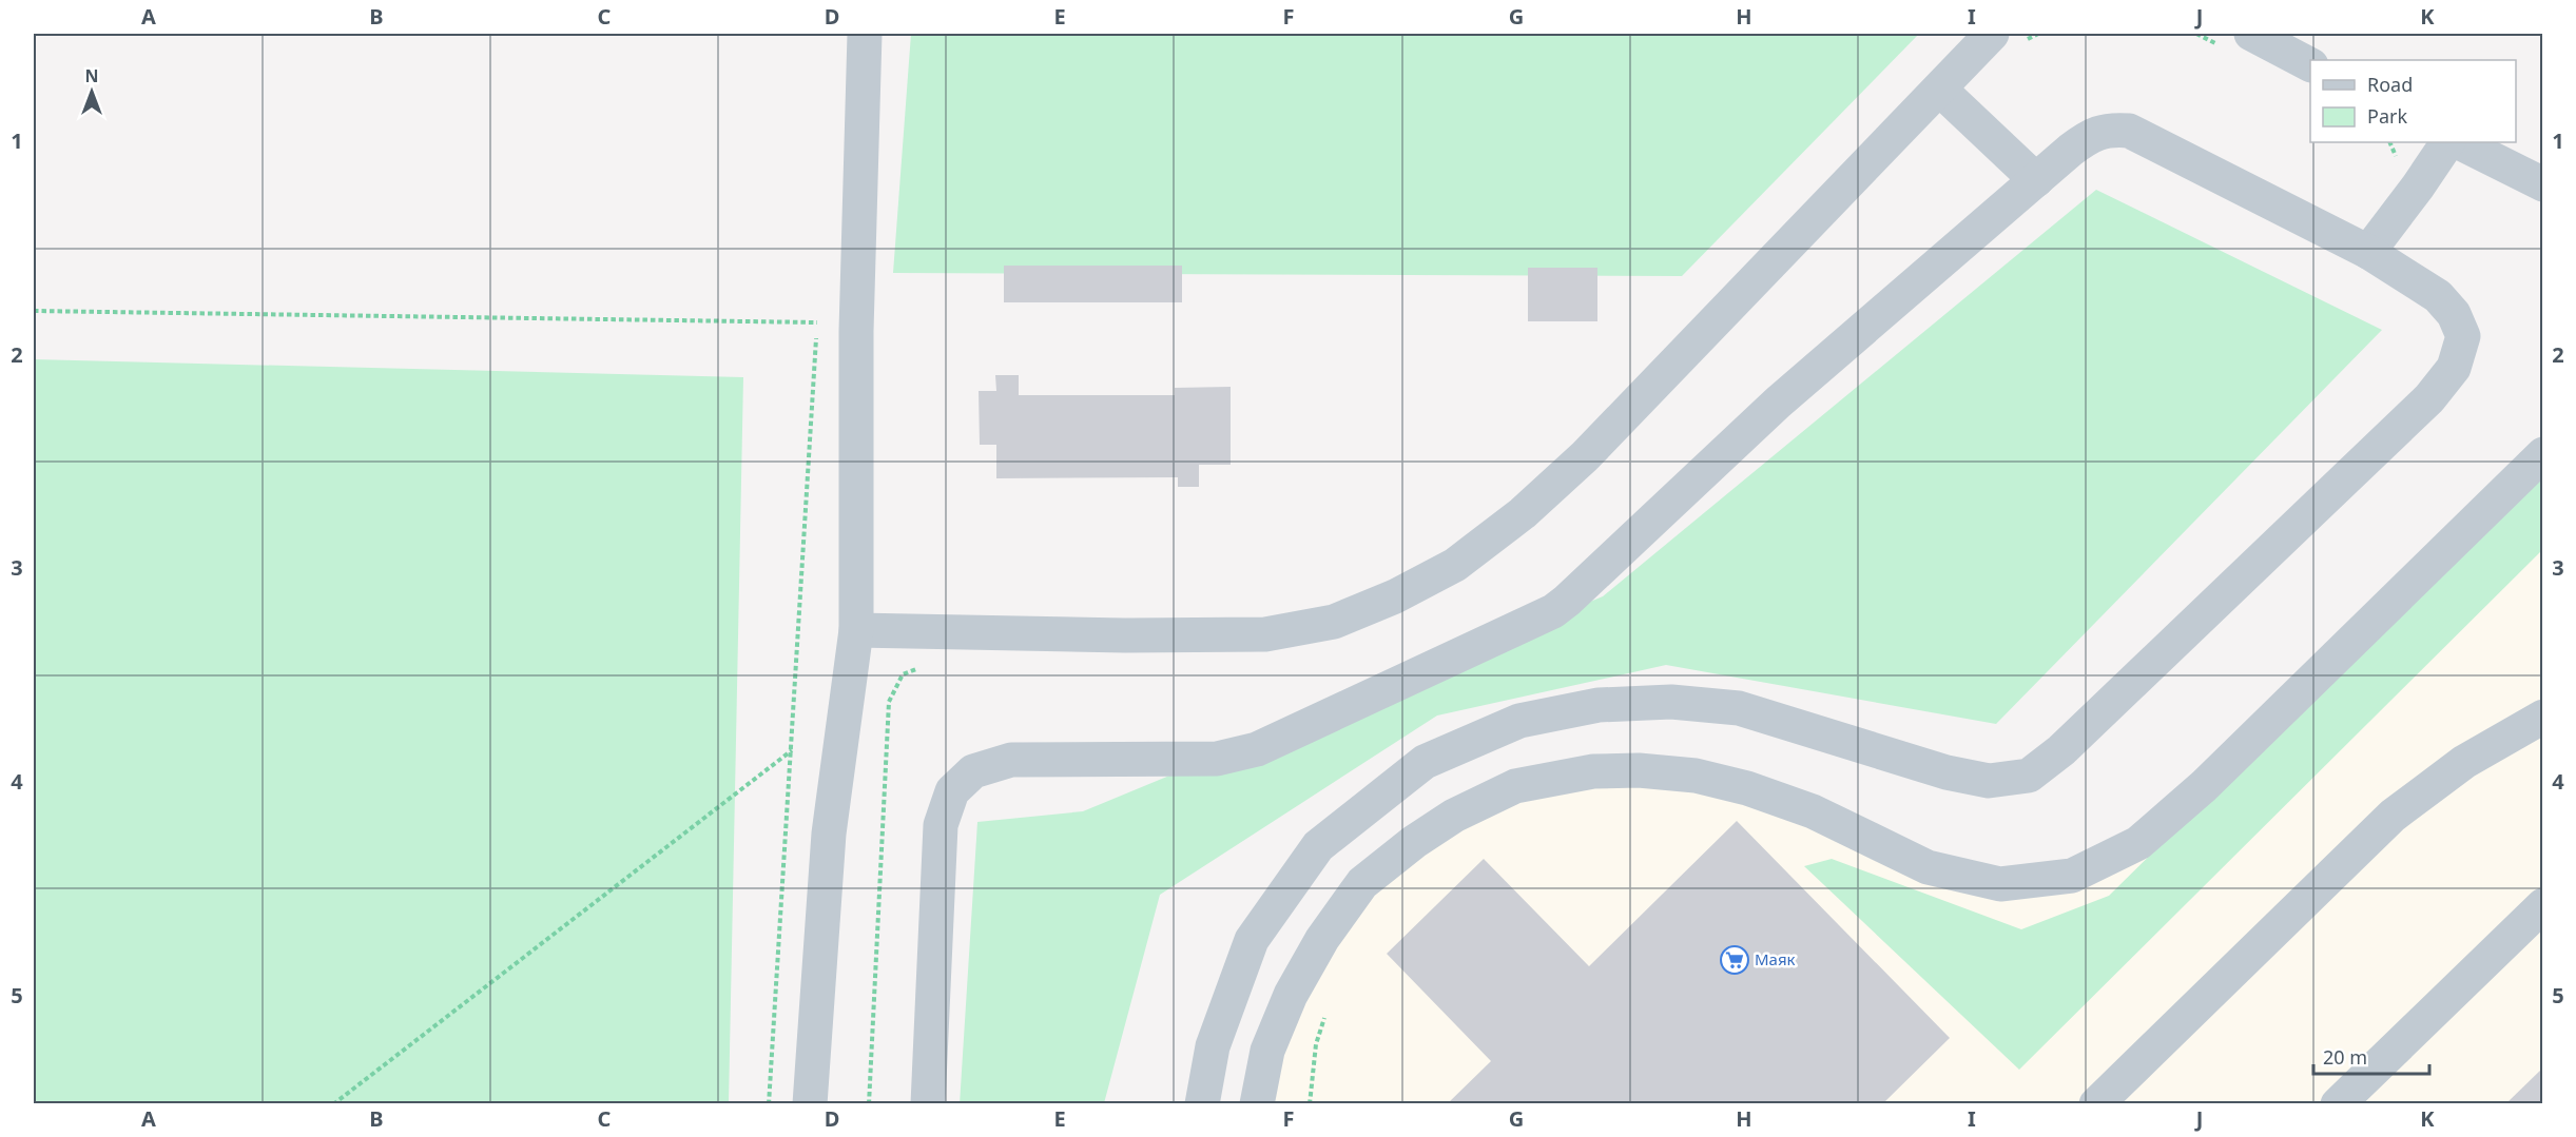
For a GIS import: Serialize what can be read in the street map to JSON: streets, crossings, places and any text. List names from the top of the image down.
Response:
{
  "places": {
    "supermarket": ["Маяк"]
  },
  "legend": ["Road", "Park"],
  "scale_bar": "20 m",
  "north": "top",
  "grid": {
    "columns": [
      "A",
      "B",
      "C",
      "D",
      "E",
      "F",
      "G",
      "H",
      "I",
      "J",
      "K"
    ],
    "rows": [
      "1",
      "2",
      "3",
      "4",
      "5"
    ]
  }
}
